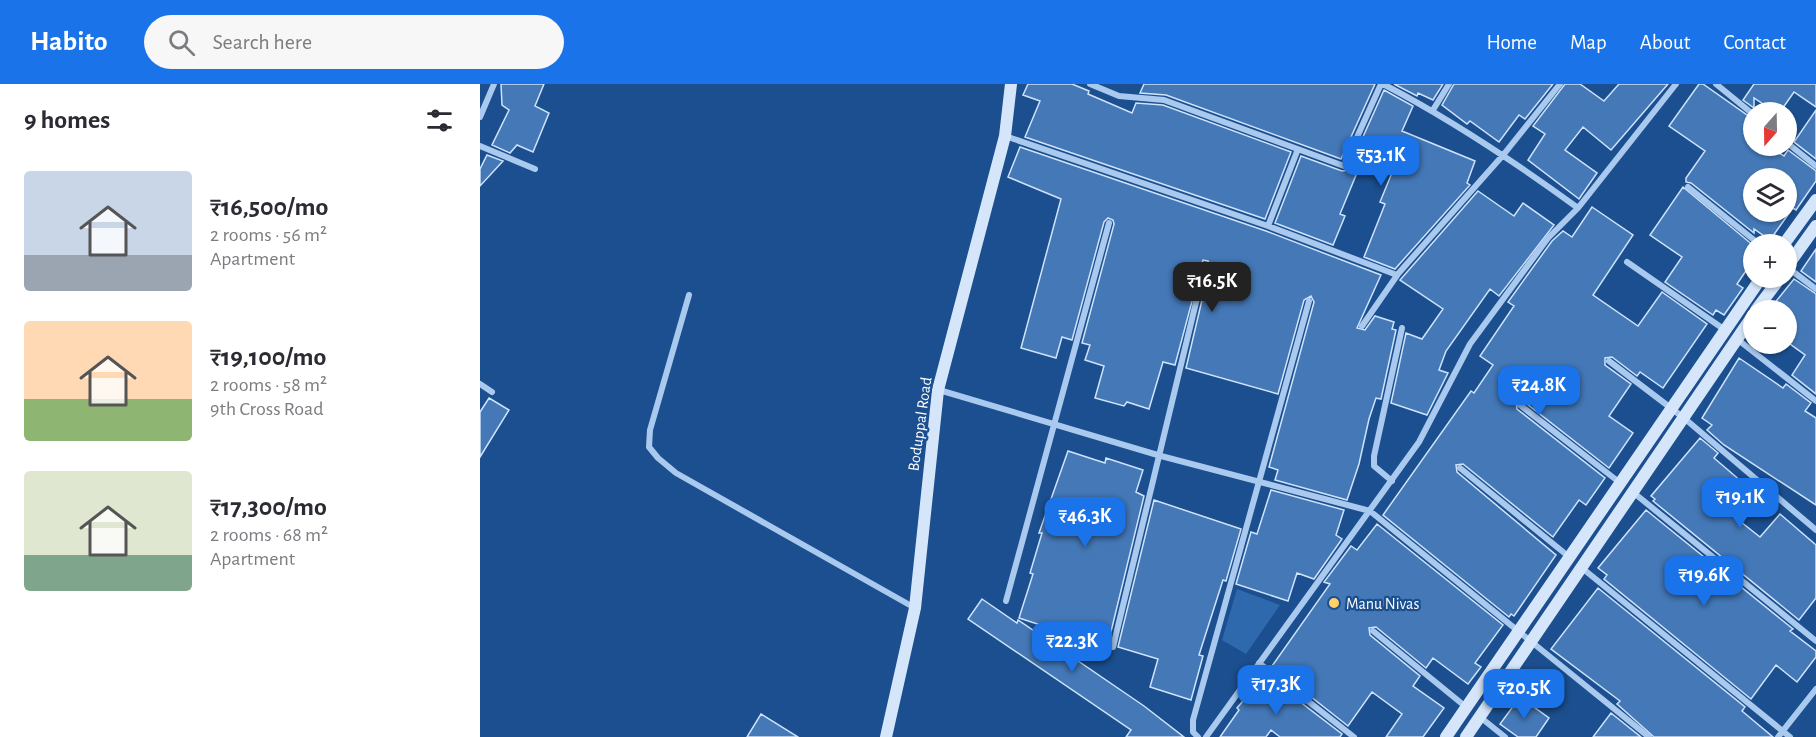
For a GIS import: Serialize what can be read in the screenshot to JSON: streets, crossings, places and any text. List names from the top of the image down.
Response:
{
  "streets": {
    "street": ["Boduppal Road"]
  },
  "places": ["Manu Nivas"],
  "north": "bottom",
  "page": {
    "header": "Habito",
    "search": "Search here",
    "nav": [
      "Home",
      "Map",
      "About",
      "Contact"
    ],
    "heading": "9 homes",
    "map_buttons": ["+", "−"],
    "price": [
      "₹53.1K",
      "₹16.5K",
      "₹24.8K",
      "₹19.1K",
      "₹46.3K",
      "₹19.6K",
      "₹22.3K",
      "₹17.3K",
      "₹20.5K"
    ],
    "list": [
      {
        "name": "₹16,500/mo",
        "note": "2 rooms · 56 m² · Apartment"
      },
      {
        "name": "₹19,100/mo",
        "note": "2 rooms · 58 m² · 9th Cross Road"
      },
      {
        "name": "₹17,300/mo",
        "note": "2 rooms · 68 m² · Apartment"
      }
    ]
  }
}
